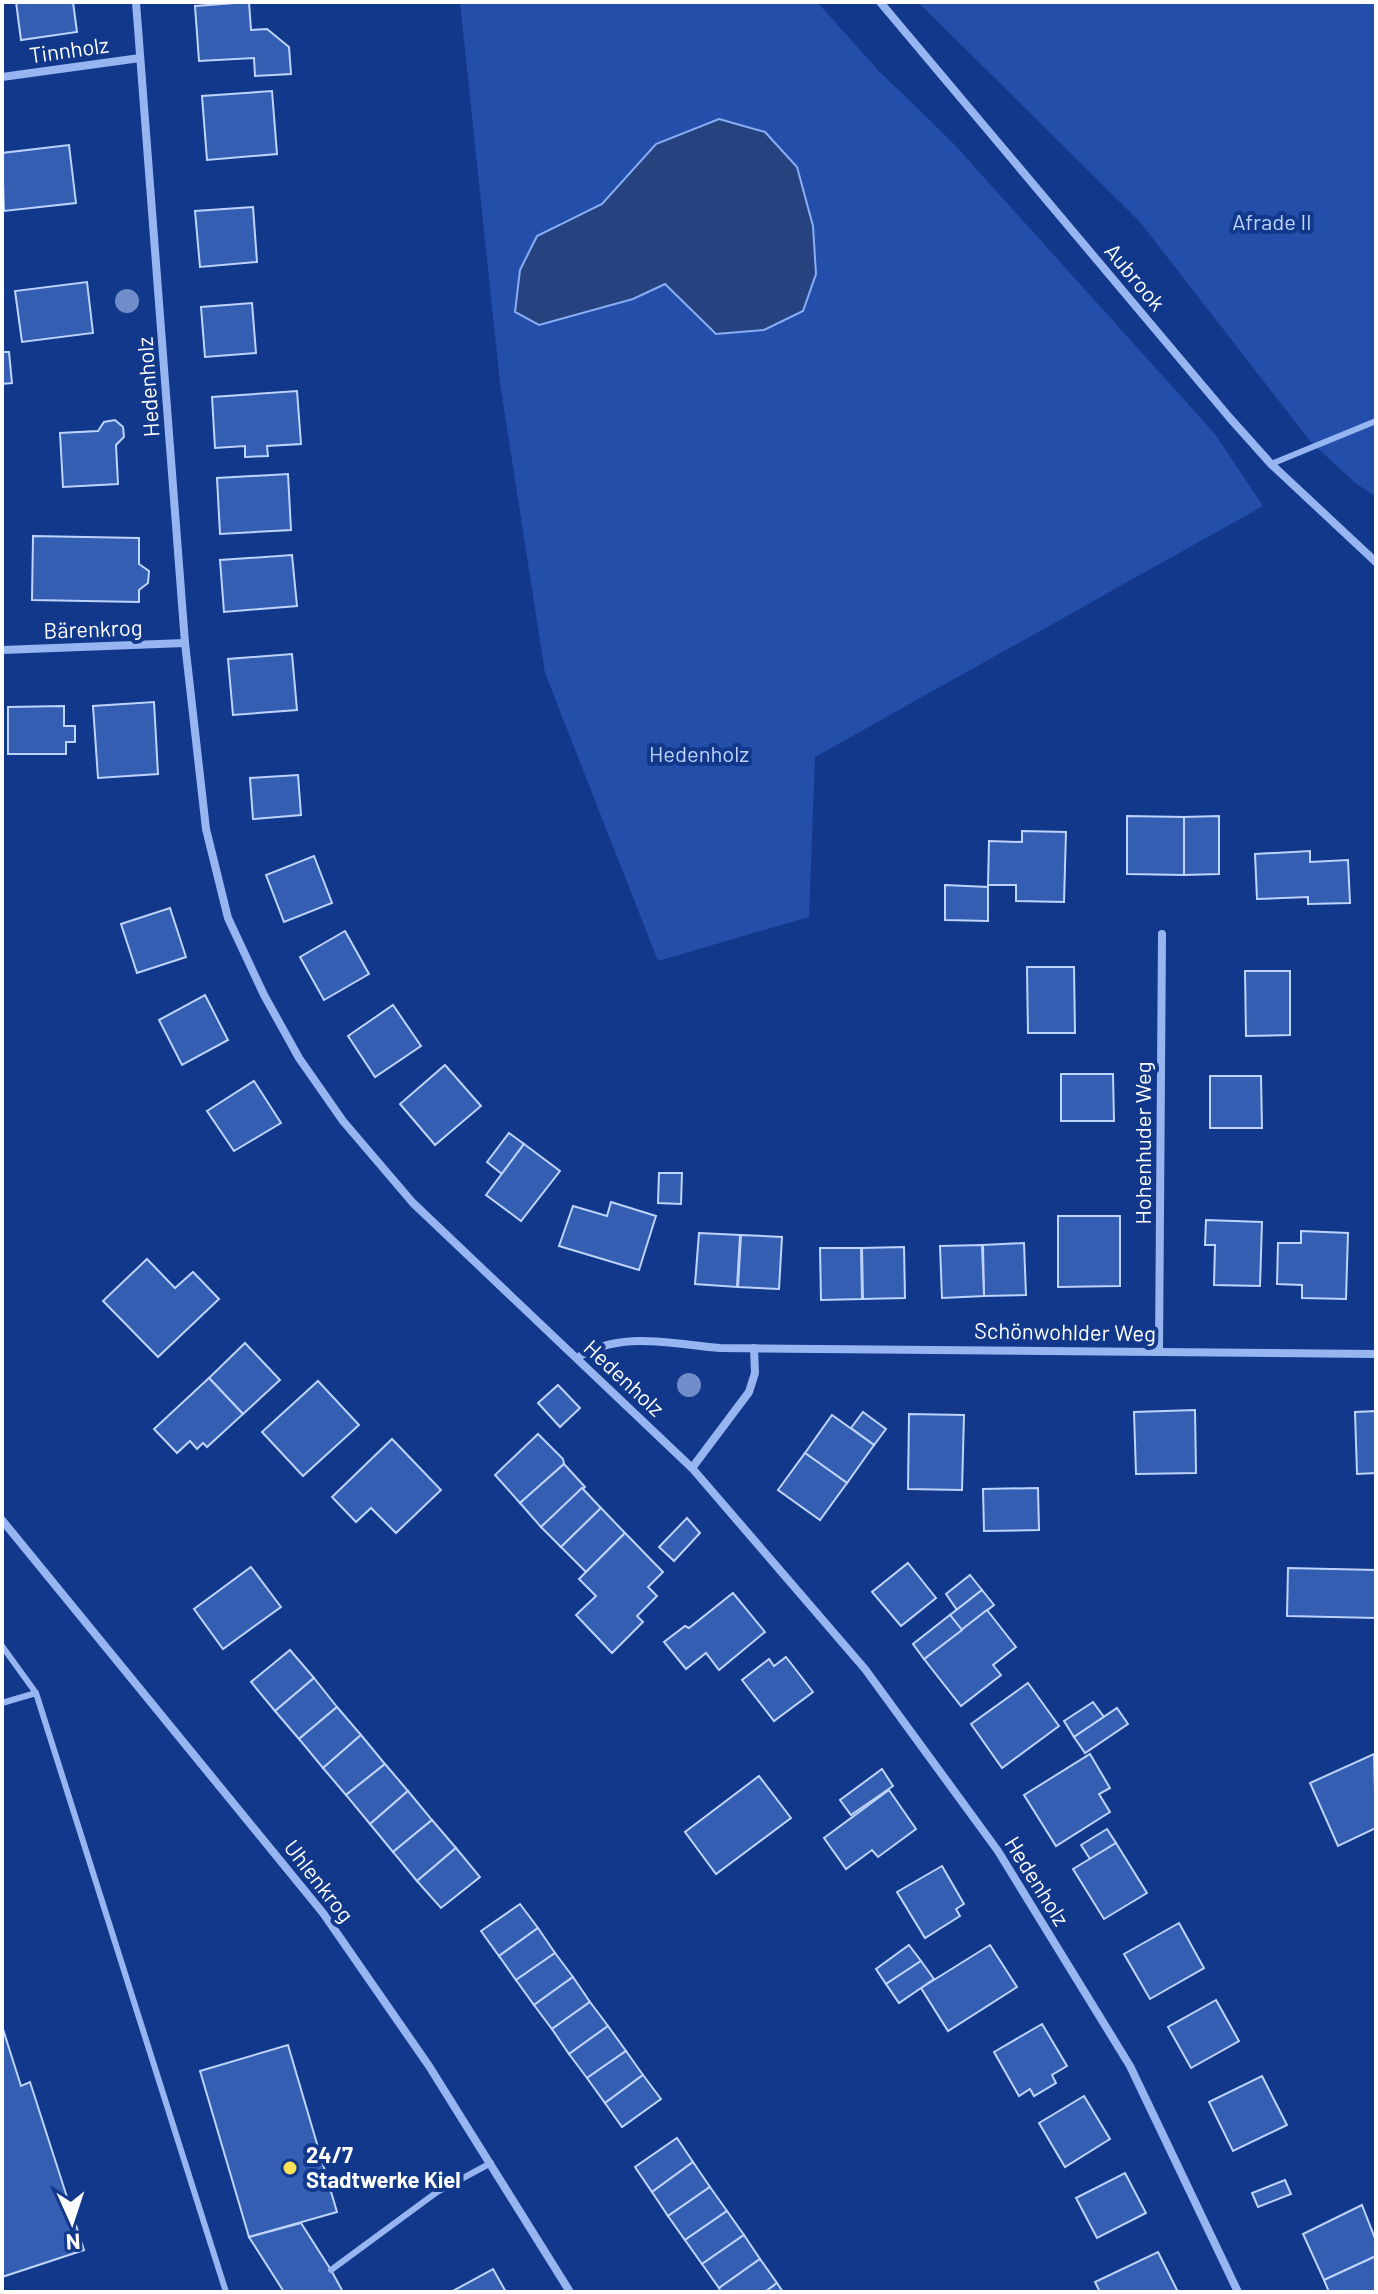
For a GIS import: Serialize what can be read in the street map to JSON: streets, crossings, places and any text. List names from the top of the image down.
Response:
{
  "streets": {
    "street": [
      "Tinnholz",
      "Aubrook",
      "Hedenholz",
      "Bärenkrog",
      "Hohenhuder Weg",
      "Schönwohlder Weg",
      "Uhlenkrog"
    ]
  },
  "crossings": [
    ["Tinnholz", "Hedenholz"],
    ["Hedenholz", "Bärenkrog"],
    ["Hedenholz", "Schönwohlder Weg"],
    ["Hohenhuder Weg", "Schönwohlder Weg"]
  ],
  "parks": ["Afrade II", "Hedenholz"],
  "places": ["24/7 Stadtwerke Kiel"],
  "north": "bottom"
}
